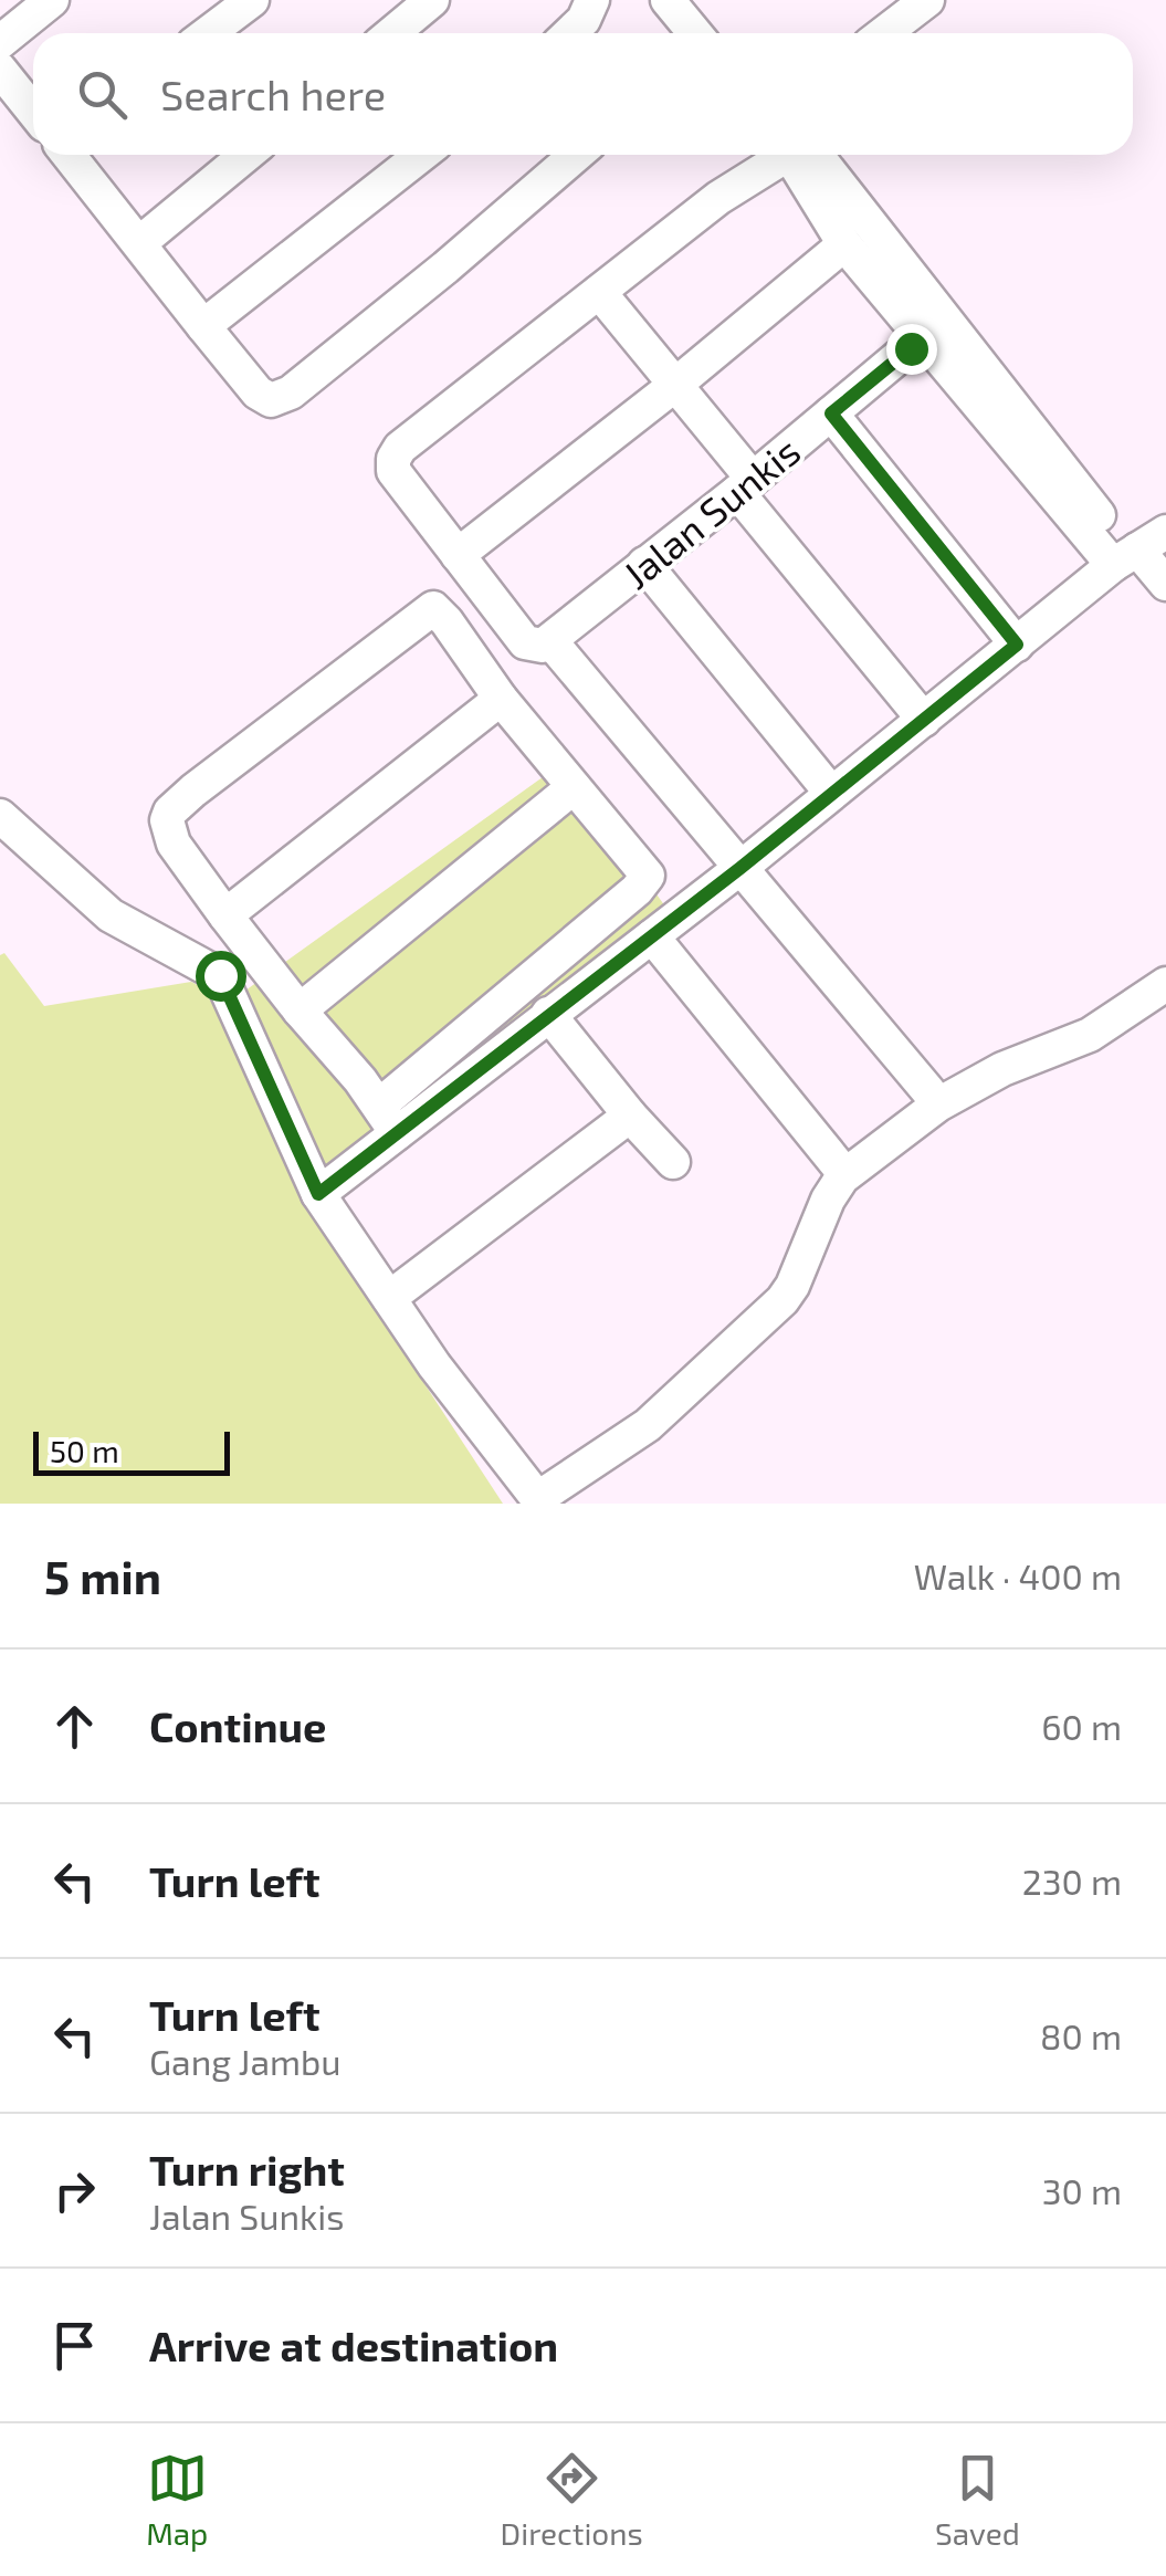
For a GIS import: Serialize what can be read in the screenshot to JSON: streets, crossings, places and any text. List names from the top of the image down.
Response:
{
  "streets": {
    "street": ["Jalan Sunkis"]
  },
  "scale_bar": "50 m",
  "page": {
    "search": "Search here",
    "scale": "50 m",
    "heading": ["5 min", "Walk · 400 m"],
    "list": [
      ["Continue", "60 m"],
      ["Turn left", "230 m"],
      ["Turn left", "Gang Jambu", "80 m"],
      ["Turn right", "Jalan Sunkis", "30 m"],
      "Arrive at destination"
    ],
    "nav": ["Map", "Directions", "Saved"]
  }
}
